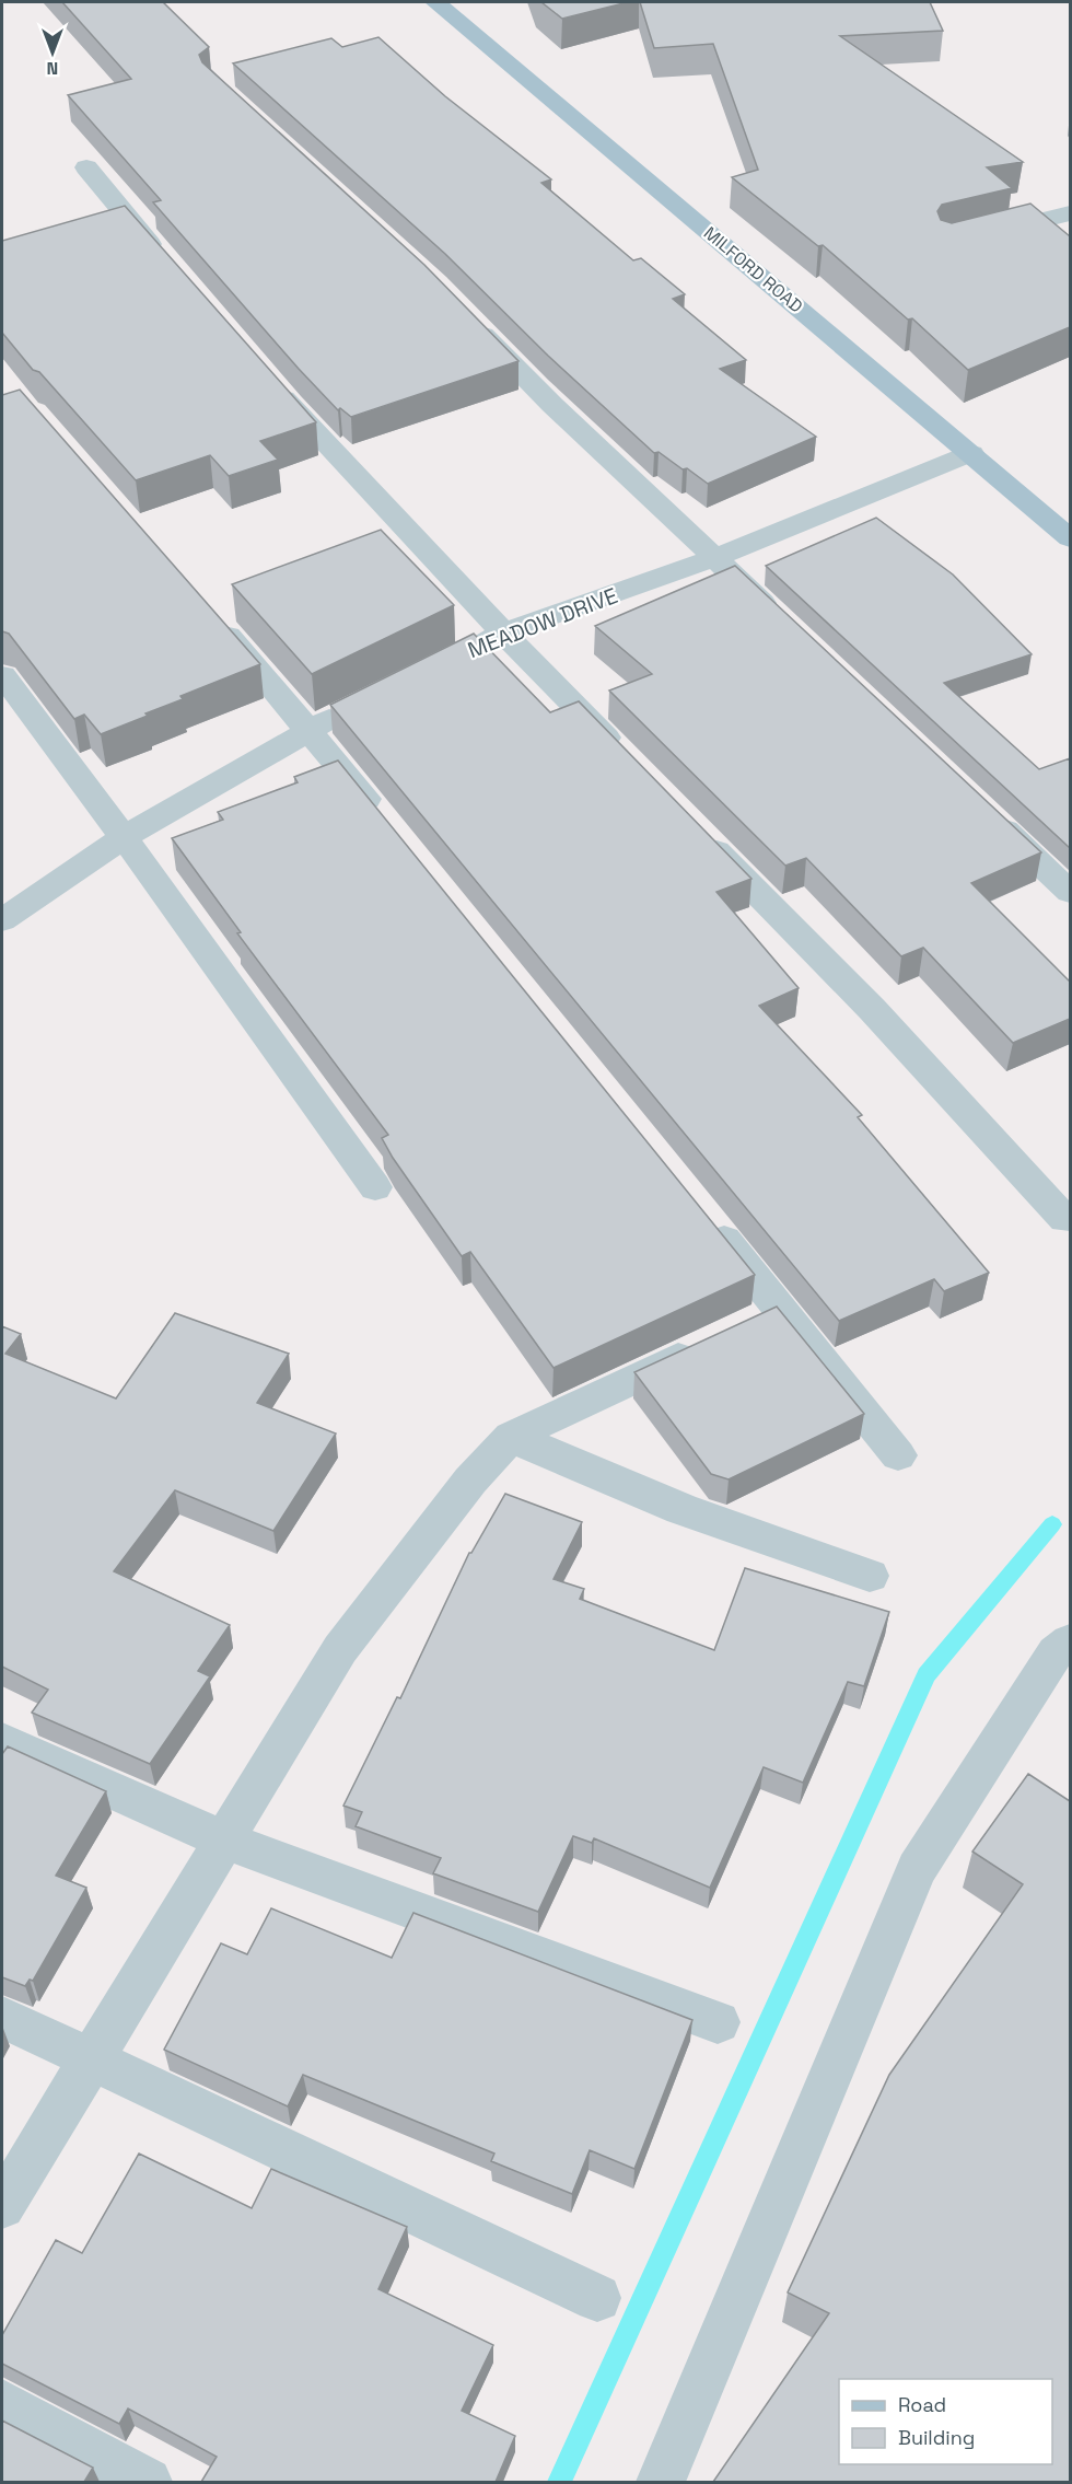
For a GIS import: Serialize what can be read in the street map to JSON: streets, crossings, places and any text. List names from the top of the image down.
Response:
{
  "streets": {
    "main road": ["MILFORD ROAD"],
    "street": ["MEADOW DRIVE"]
  },
  "crossings": [
    ["MILFORD ROAD", "MEADOW DRIVE"]
  ],
  "legend": ["Road", "Building"],
  "north": "bottom"
}
